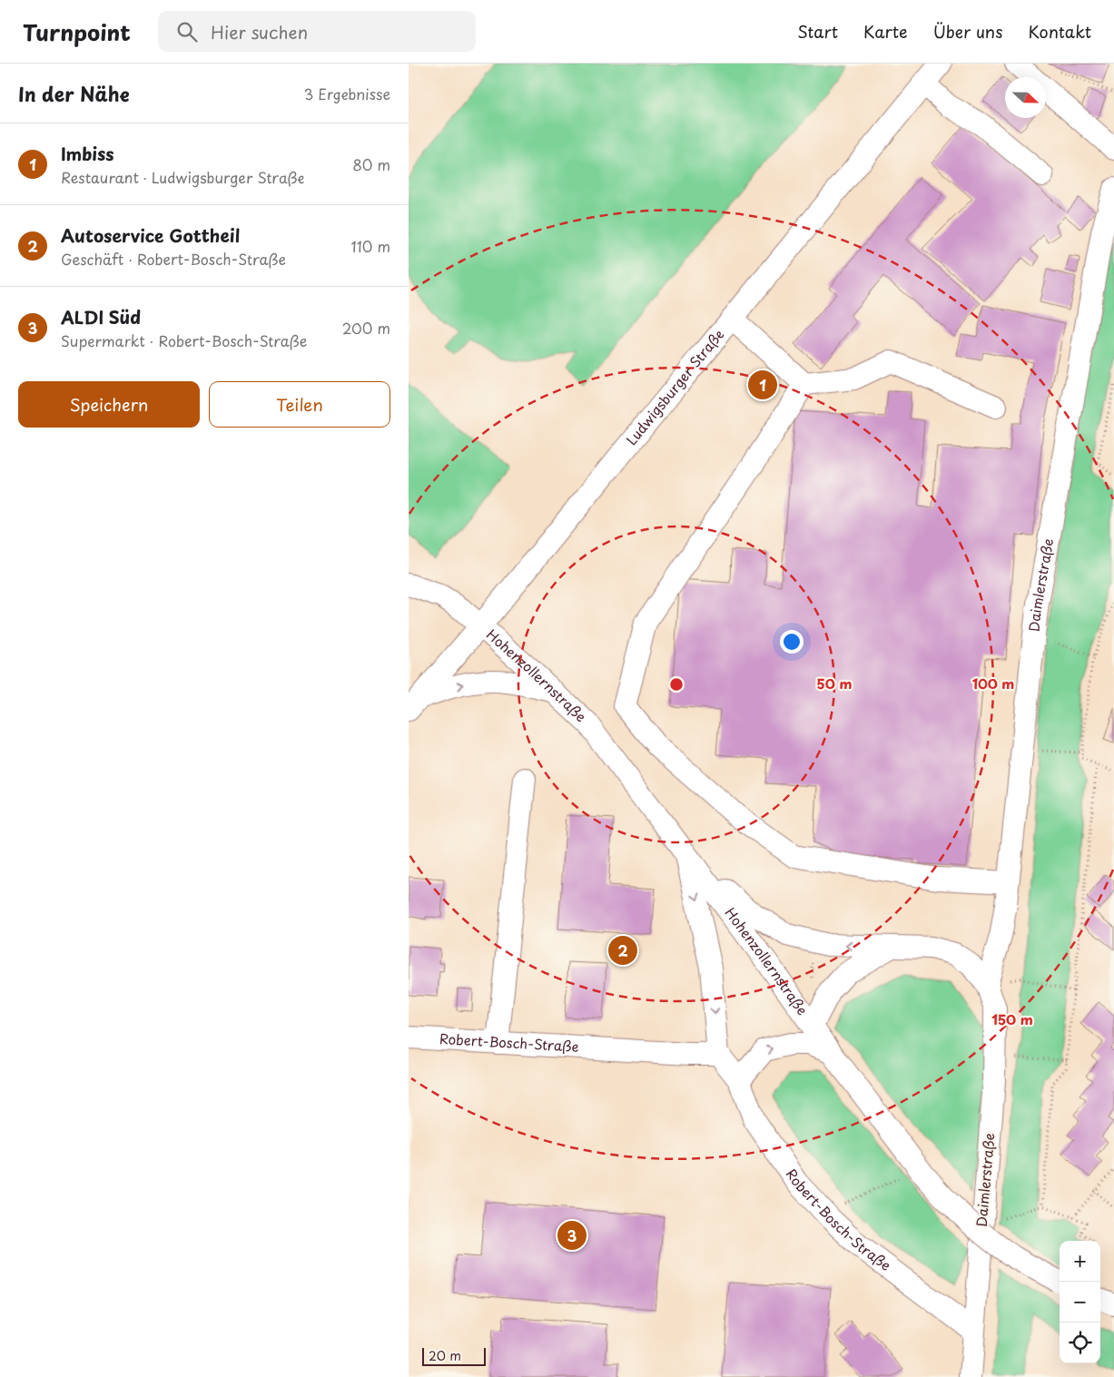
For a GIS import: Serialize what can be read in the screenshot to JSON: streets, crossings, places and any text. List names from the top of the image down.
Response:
{
  "streets": {
    "street": [
      "Ludwigsburger Straße",
      "Daimlerstraße",
      "Hohenzollernstraße",
      "Robert-Bosch-Straße"
    ]
  },
  "crossings": [
    ["Ludwigsburger Straße", "Hohenzollernstraße"],
    ["Daimlerstraße", "Hohenzollernstraße"],
    ["Daimlerstraße", "Robert-Bosch-Straße"]
  ],
  "scale_bar": "20 m",
  "north": "right",
  "page": {
    "header": "Turnpoint",
    "search": "Hier suchen",
    "nav": [
      "Start",
      "Karte",
      "Über uns",
      "Kontakt"
    ],
    "heading": ["In der Nähe", "3 Ergebnisse"],
    "list": [
      {
        "mark": "1",
        "name": "Imbiss",
        "note": "Restaurant · Ludwigsburger Straße",
        "value": "80 m"
      },
      {
        "mark": "2",
        "name": "Autoservice Gottheil",
        "note": "Geschäft · Robert-Bosch-Straße",
        "value": "110 m"
      },
      {
        "mark": "3",
        "name": "ALDI Süd",
        "note": "Supermarkt · Robert-Bosch-Straße",
        "value": "200 m"
      }
    ],
    "buttons": ["Speichern", "Teilen"],
    "pins": ["1", "2", "3"],
    "map_buttons": ["+", "−"],
    "scale": "20 m"
  },
  "rings": ["50 m", "100 m", "150 m"]
}
